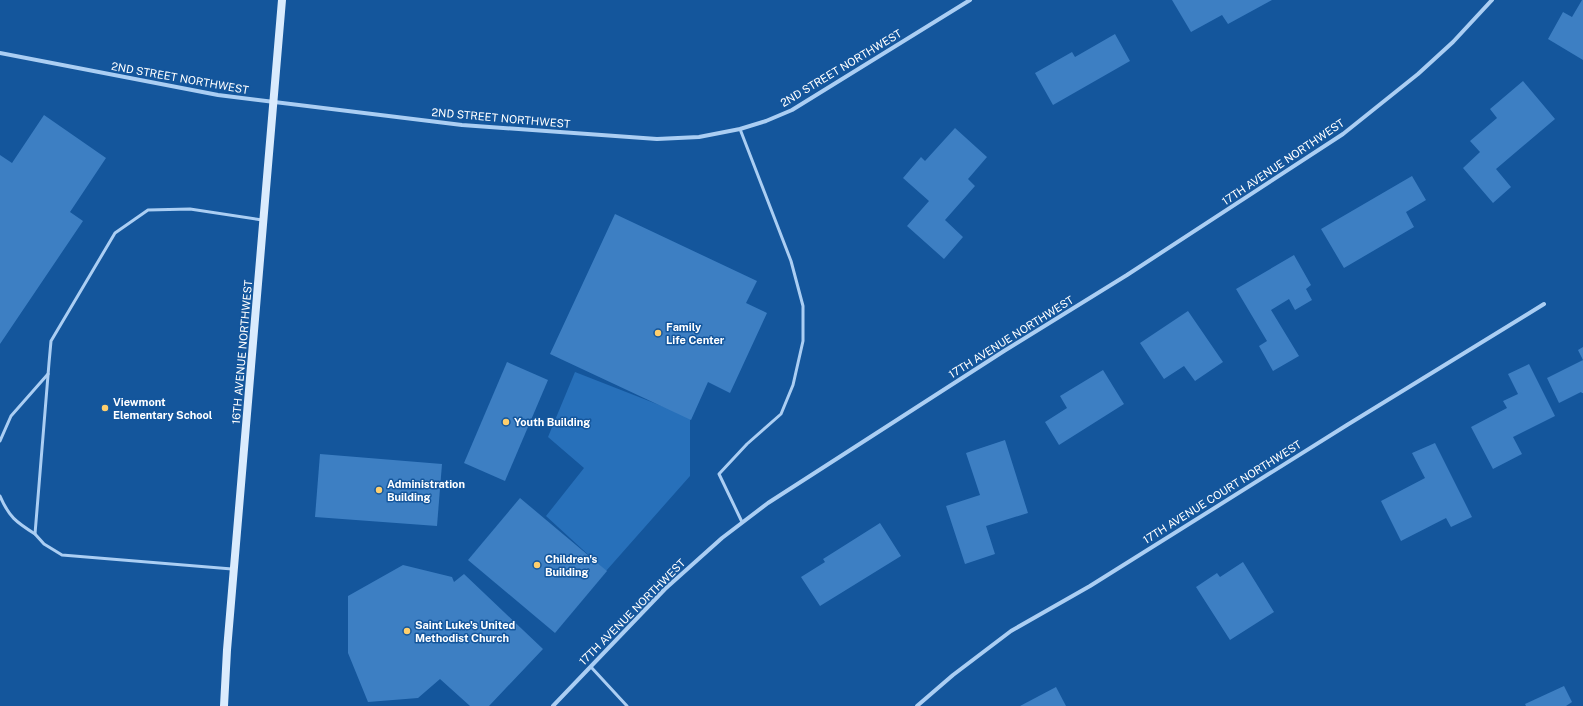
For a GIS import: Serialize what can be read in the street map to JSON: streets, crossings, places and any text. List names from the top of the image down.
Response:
{
  "streets": {
    "main road": ["16TH AVENUE NORTHWEST"],
    "street": ["2ND STREET NORTHWEST", "17TH AVENUE NORTHWEST", "17TH AVENUE COURT NORTHWEST"]
  },
  "crossings": [
    ["2ND STREET NORTHWEST", "16TH AVENUE NORTHWEST"]
  ],
  "places": [
    "Family Life Center",
    "Viewmont Elementary School",
    "Youth Building",
    "Administration Building",
    "Children's Building",
    "Saint Luke's United Methodist Church"
  ]
}
